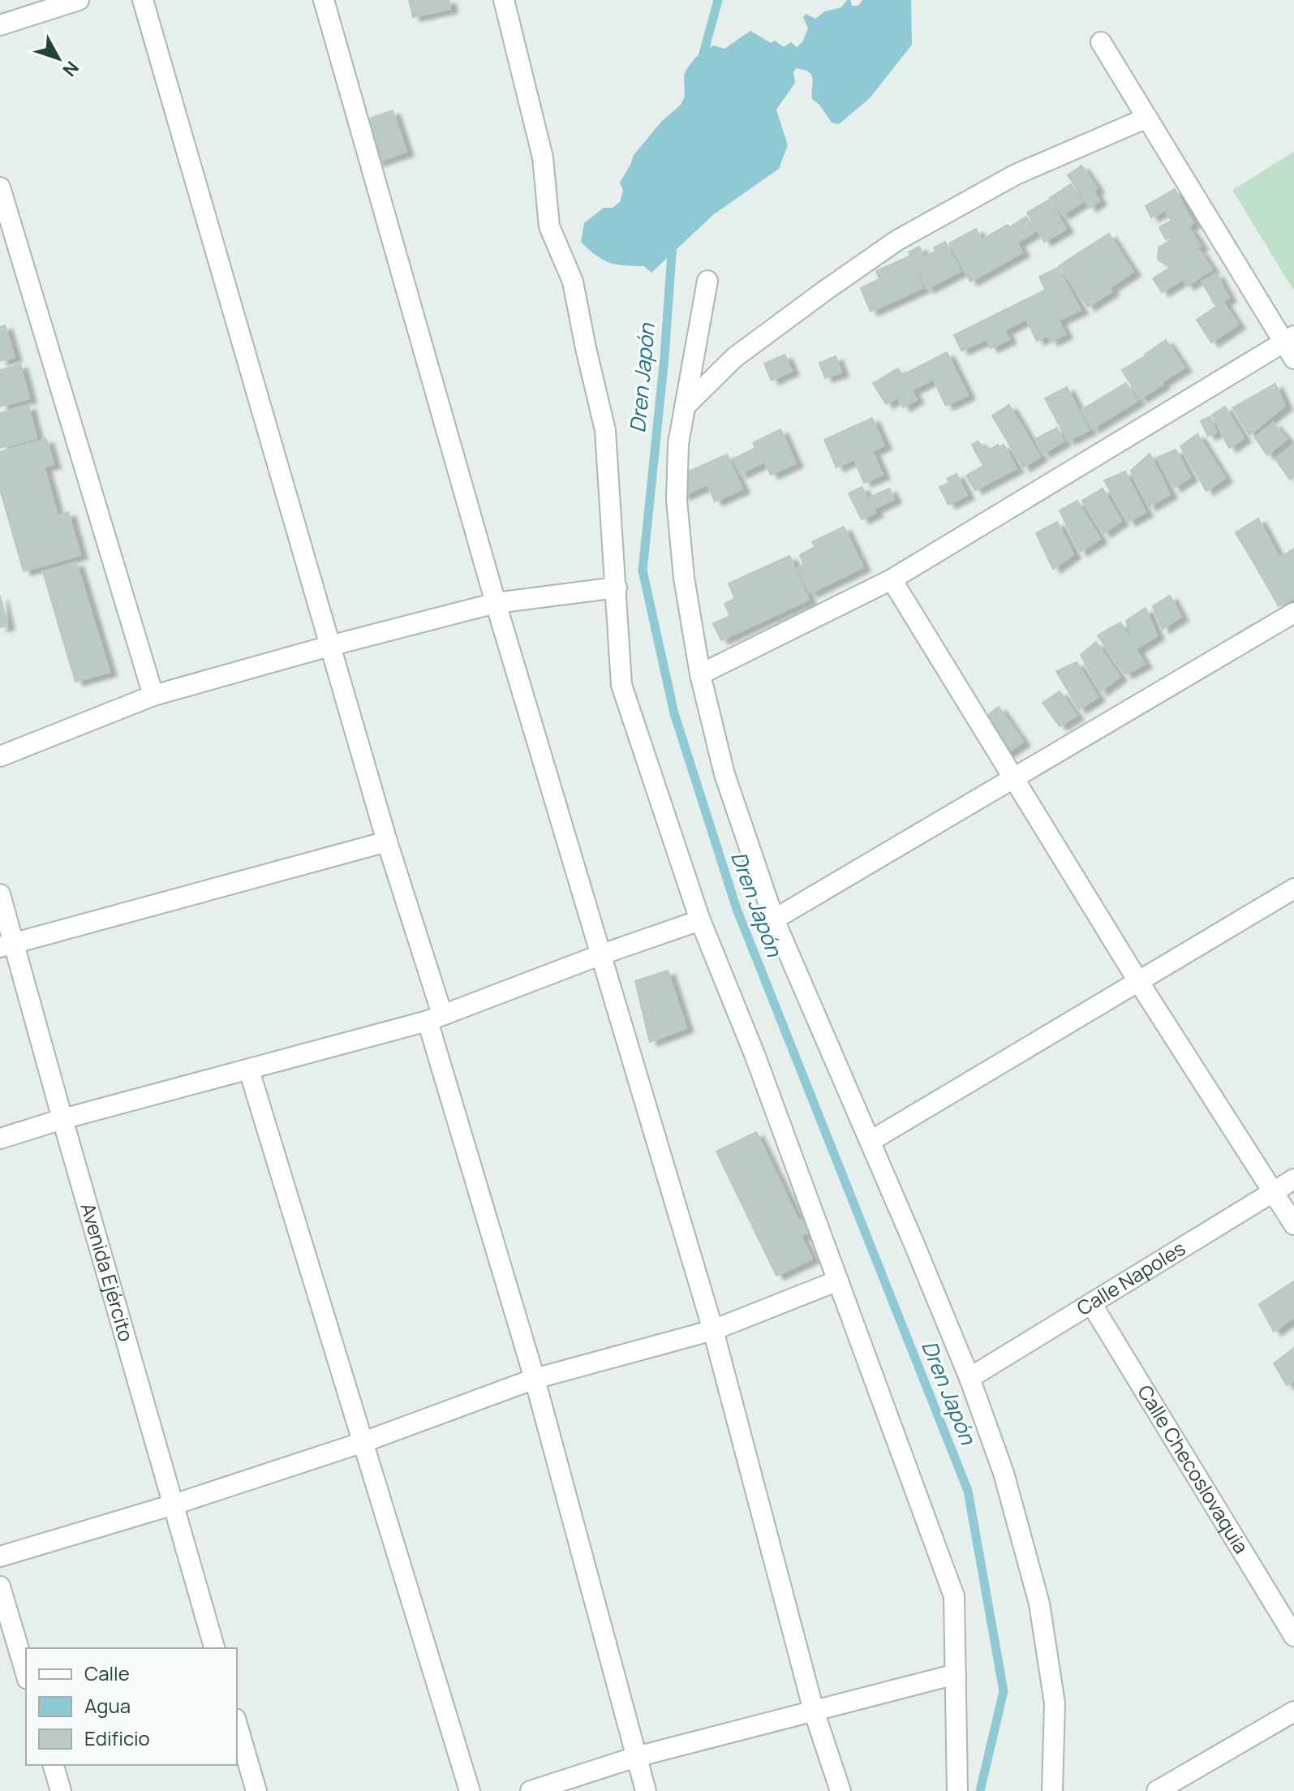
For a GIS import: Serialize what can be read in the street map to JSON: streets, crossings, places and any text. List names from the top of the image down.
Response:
{
  "streets": {
    "street": ["Avenida Ejército", "Calle Napoles", "Calle Checoslovaquia"]
  },
  "crossings": [
    ["Calle Napoles", "Calle Checoslovaquia"]
  ],
  "water": ["Dren Japón"],
  "legend": ["Calle", "Agua", "Edificio"],
  "north": "bottom right"
}
